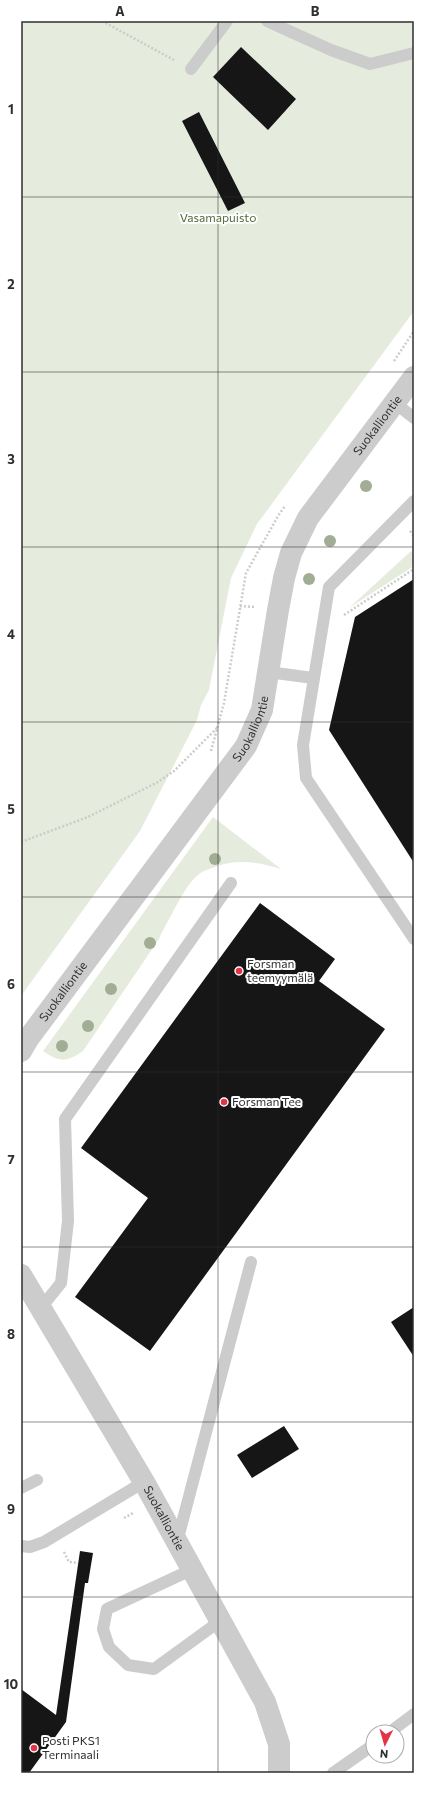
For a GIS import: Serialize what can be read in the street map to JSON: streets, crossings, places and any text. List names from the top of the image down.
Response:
{
  "streets": {
    "street": ["Suokalliontie"]
  },
  "parks": ["Vasamapuisto"],
  "places": ["Forsman teemyymälä", "Forsman Tee", "Posti PKS1 Terminaali"],
  "north": "bottom",
  "grid": {
    "columns": ["A", "B"],
    "rows": [
      "1",
      "2",
      "3",
      "4",
      "5",
      "6",
      "7",
      "8",
      "9",
      "10"
    ]
  }
}
